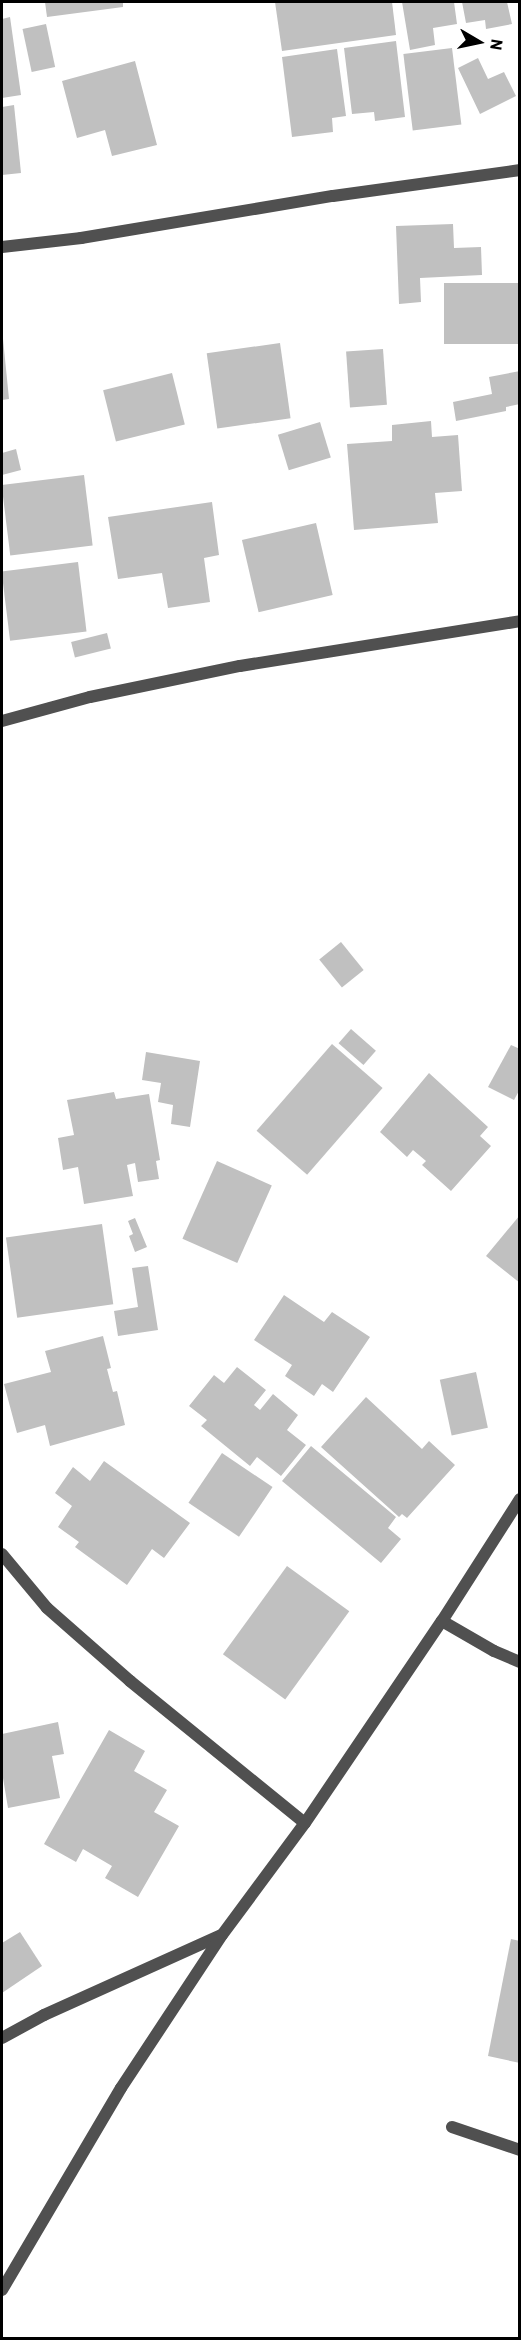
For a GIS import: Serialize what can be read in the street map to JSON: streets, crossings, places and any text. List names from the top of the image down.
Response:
{
  "north": "right"
}
